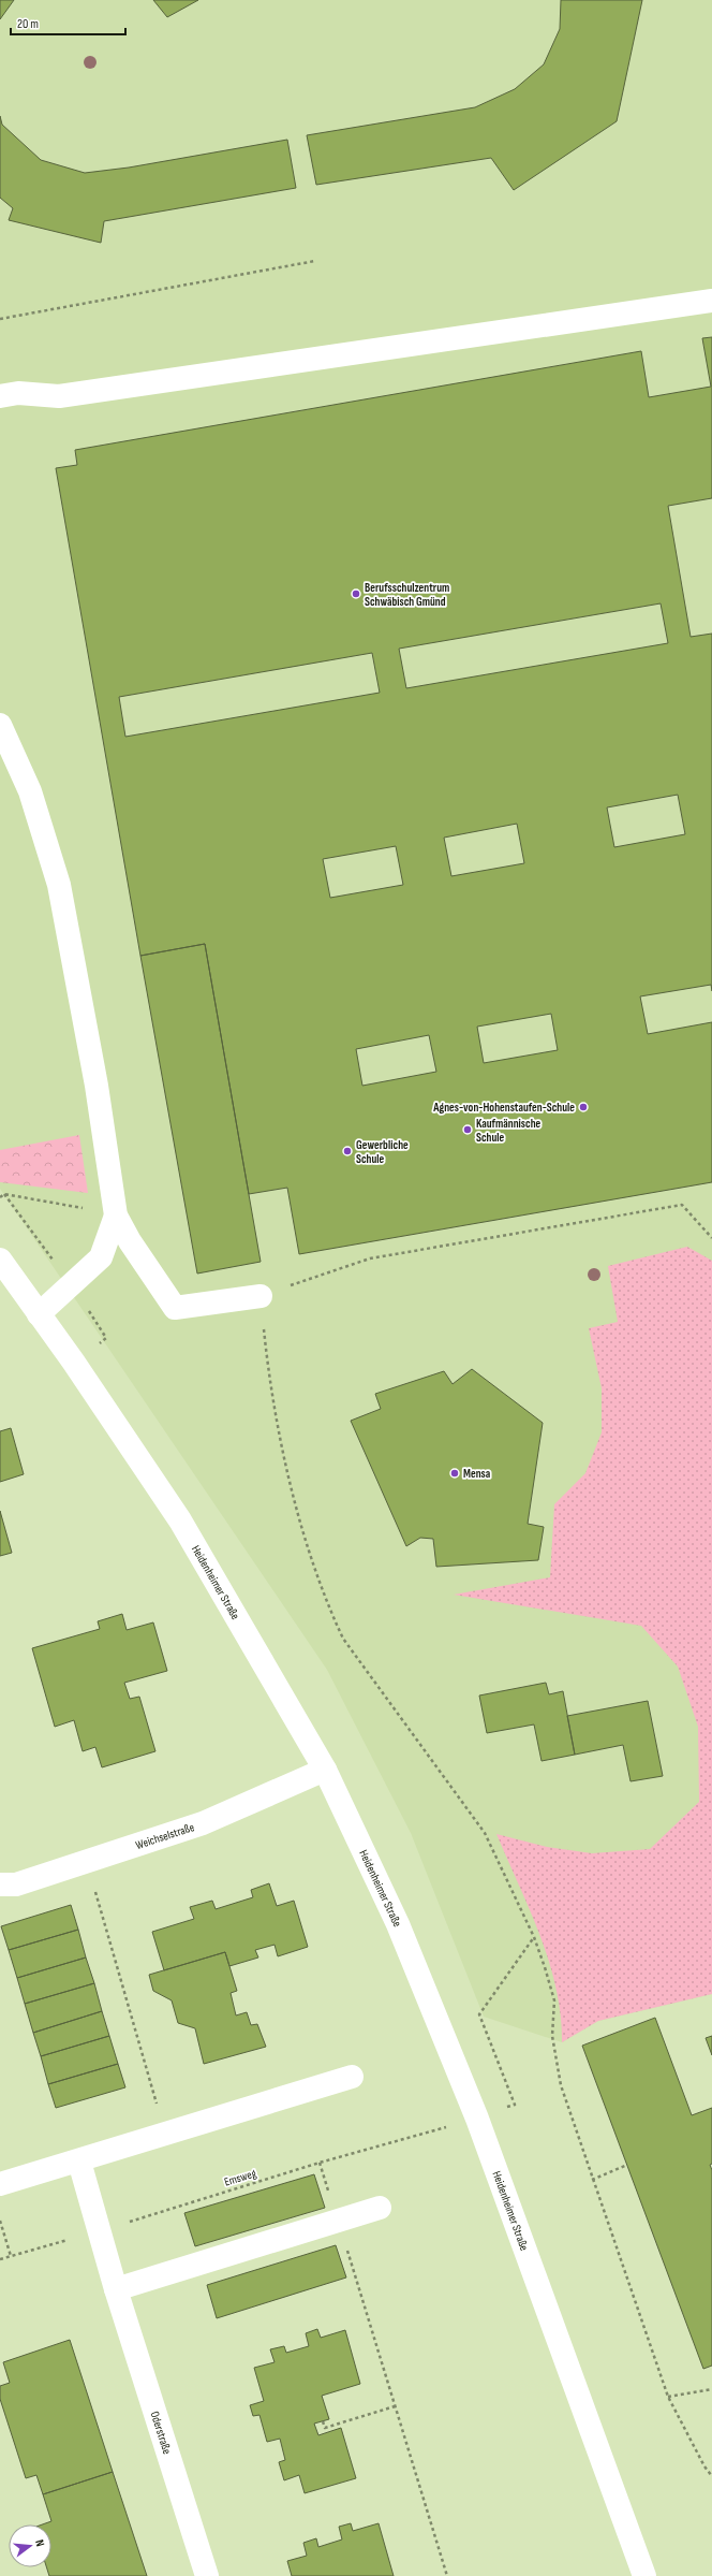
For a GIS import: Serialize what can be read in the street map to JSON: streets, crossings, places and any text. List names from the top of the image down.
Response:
{
  "streets": {
    "street": ["Heidenheimer Straße", "Weichselstraße", "Oderstraße"],
    "path": ["Emsweg"]
  },
  "crossings": [
    ["Heidenheimer Straße", "Weichselstraße"],
    ["Heidenheimer Straße", "Emsweg"],
    ["Emsweg", "Oderstraße"]
  ],
  "places": [
    "Berufsschulzentrum Schwäbisch Gmünd",
    "Agnes-von-Hohenstaufen-Schule",
    "Kaufmännische Schule",
    "Gewerbliche Schule",
    "Mensa"
  ],
  "scale_bar": "20 m",
  "north": "right"
}
